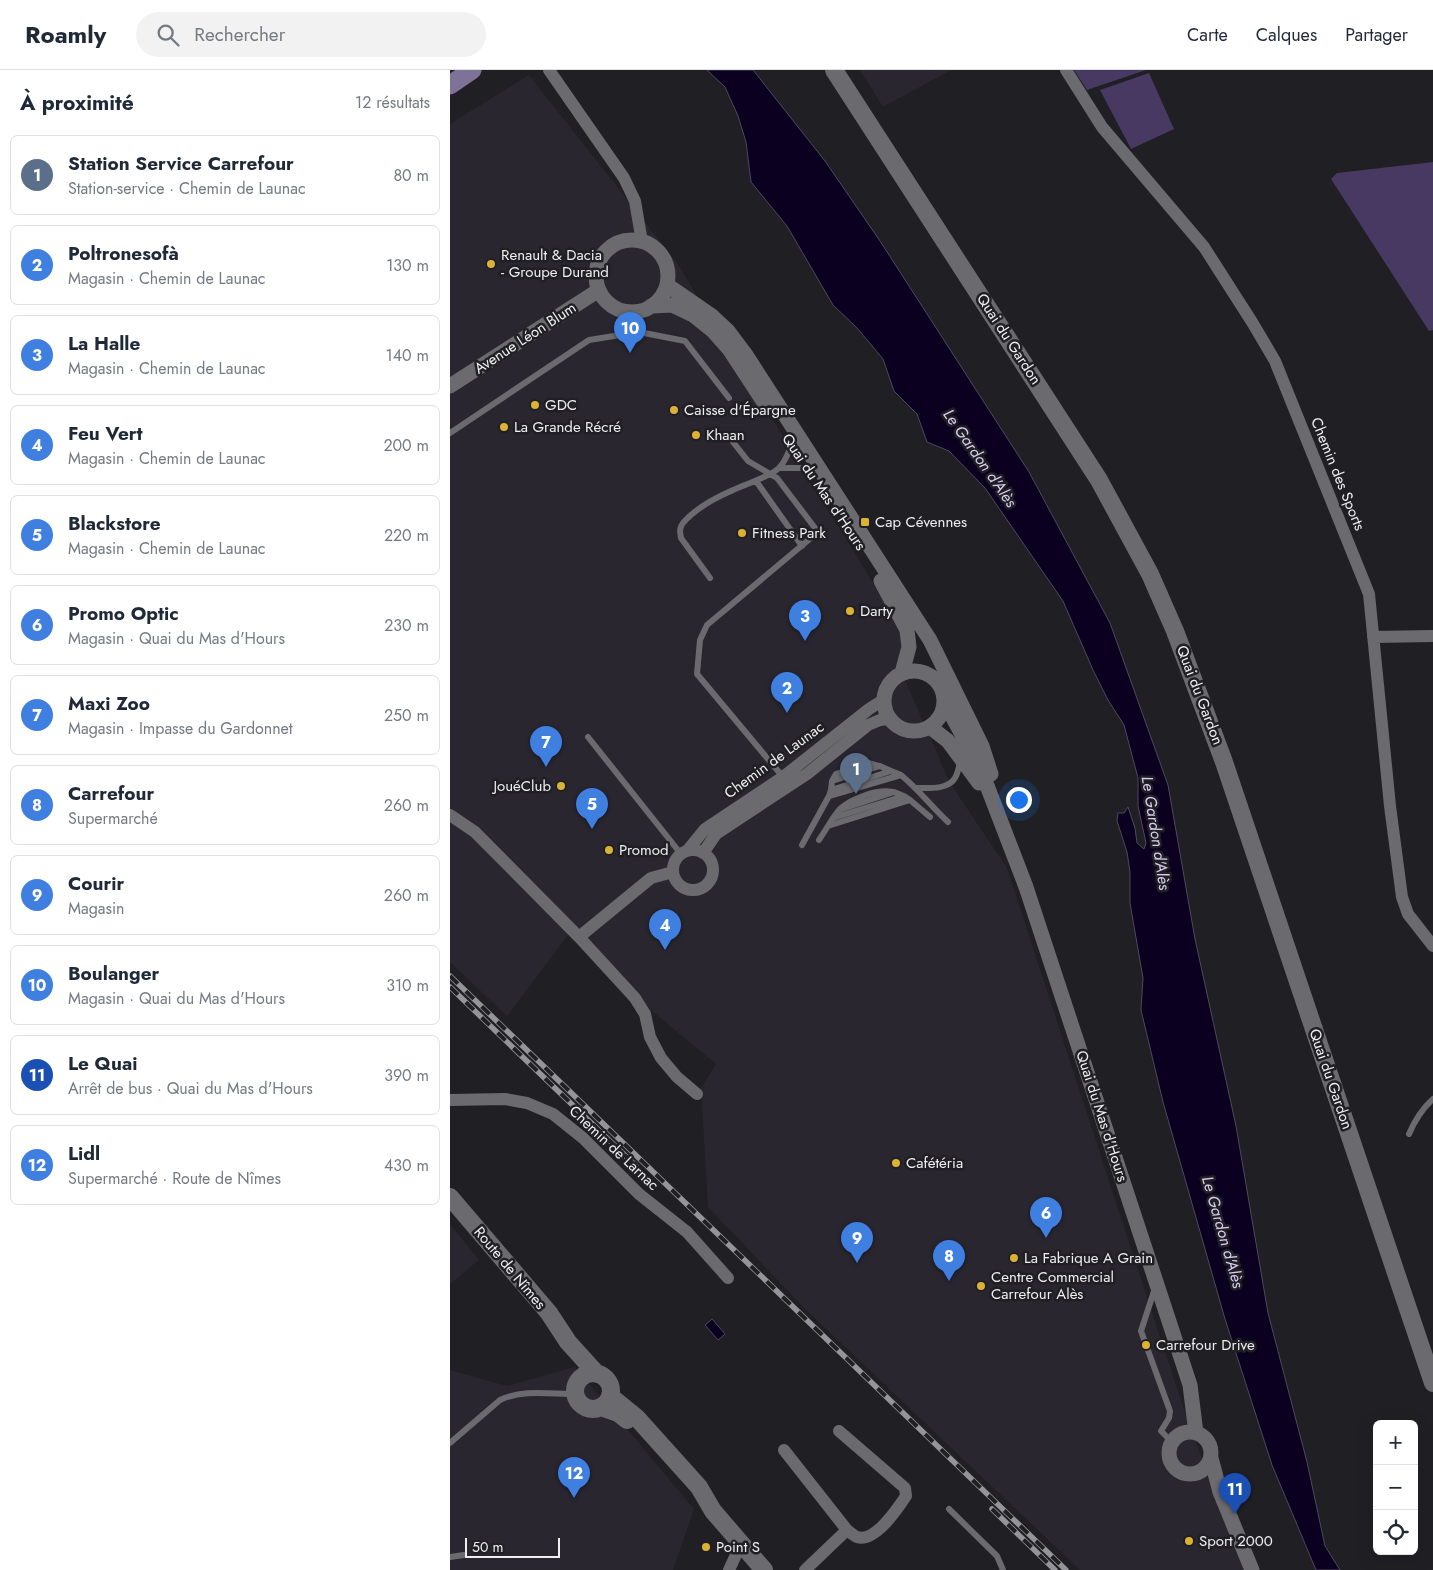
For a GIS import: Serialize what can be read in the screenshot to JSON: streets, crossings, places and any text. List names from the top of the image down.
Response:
{
  "streets": {
    "main road": ["Quai du Gardon", "Route de Nîmes"],
    "street": [
      "Avenue Léon Blum",
      "Chemin des Sports",
      "Quai du Mas d'Hours",
      "Chemin de Launac",
      "Chemin de Larnac"
    ]
  },
  "crossings": [
    ["Avenue Léon Blum", "Quai du Mas d'Hours"],
    ["Quai du Mas d'Hours", "Chemin de Launac"]
  ],
  "water": ["Le Gardon d'Alès"],
  "places": {
    "other": [
      "Renault & Dacia - Groupe Durand",
      "GDC",
      "Caisse d'Épargne",
      "La Grande Récré",
      "Khaan",
      "Fitness Park",
      "Darty",
      "JouéClub",
      "Promod",
      "Cafétéria",
      "La Fabrique A Grain",
      "Centre Commercial Carrefour Alès",
      "Carrefour Drive",
      "Sport 2000",
      "Point S"
    ],
    "transit": ["Cap Cévennes"]
  },
  "scale_bar": "50 m",
  "page": {
    "header": "Roamly",
    "search": "Rechercher",
    "nav": ["Carte", "Calques", "Partager"],
    "heading": ["À proximité", "12 résultats"],
    "list": [
      {
        "mark": "1",
        "name": "Station Service Carrefour",
        "note": "Station-service · Chemin de Launac",
        "value": "80 m"
      },
      {
        "mark": "2",
        "name": "Poltronesofà",
        "note": "Magasin · Chemin de Launac",
        "value": "130 m"
      },
      {
        "mark": "3",
        "name": "La Halle",
        "note": "Magasin · Chemin de Launac",
        "value": "140 m"
      },
      {
        "mark": "4",
        "name": "Feu Vert",
        "note": "Magasin · Chemin de Launac",
        "value": "200 m"
      },
      {
        "mark": "5",
        "name": "Blackstore",
        "note": "Magasin · Chemin de Launac",
        "value": "220 m"
      },
      {
        "mark": "6",
        "name": "Promo Optic",
        "note": "Magasin · Quai du Mas d'Hours",
        "value": "230 m"
      },
      {
        "mark": "7",
        "name": "Maxi Zoo",
        "note": "Magasin · Impasse du Gardonnet",
        "value": "250 m"
      },
      {
        "mark": "8",
        "name": "Carrefour",
        "note": "Supermarché",
        "value": "260 m"
      },
      {
        "mark": "9",
        "name": "Courir",
        "note": "Magasin",
        "value": "260 m"
      },
      {
        "mark": "10",
        "name": "Boulanger",
        "note": "Magasin · Quai du Mas d'Hours",
        "value": "310 m"
      },
      {
        "mark": "11",
        "name": "Le Quai",
        "note": "Arrêt de bus · Quai du Mas d'Hours",
        "value": "390 m"
      },
      {
        "mark": "12",
        "name": "Lidl",
        "note": "Supermarché · Route de Nîmes",
        "value": "430 m"
      }
    ],
    "pins": [
      "10",
      "3",
      "2",
      "7",
      "1",
      "5",
      "4",
      "6",
      "9",
      "8",
      "12",
      "11"
    ],
    "map_buttons": ["+", "−"],
    "scale": "50 m"
  }
}
